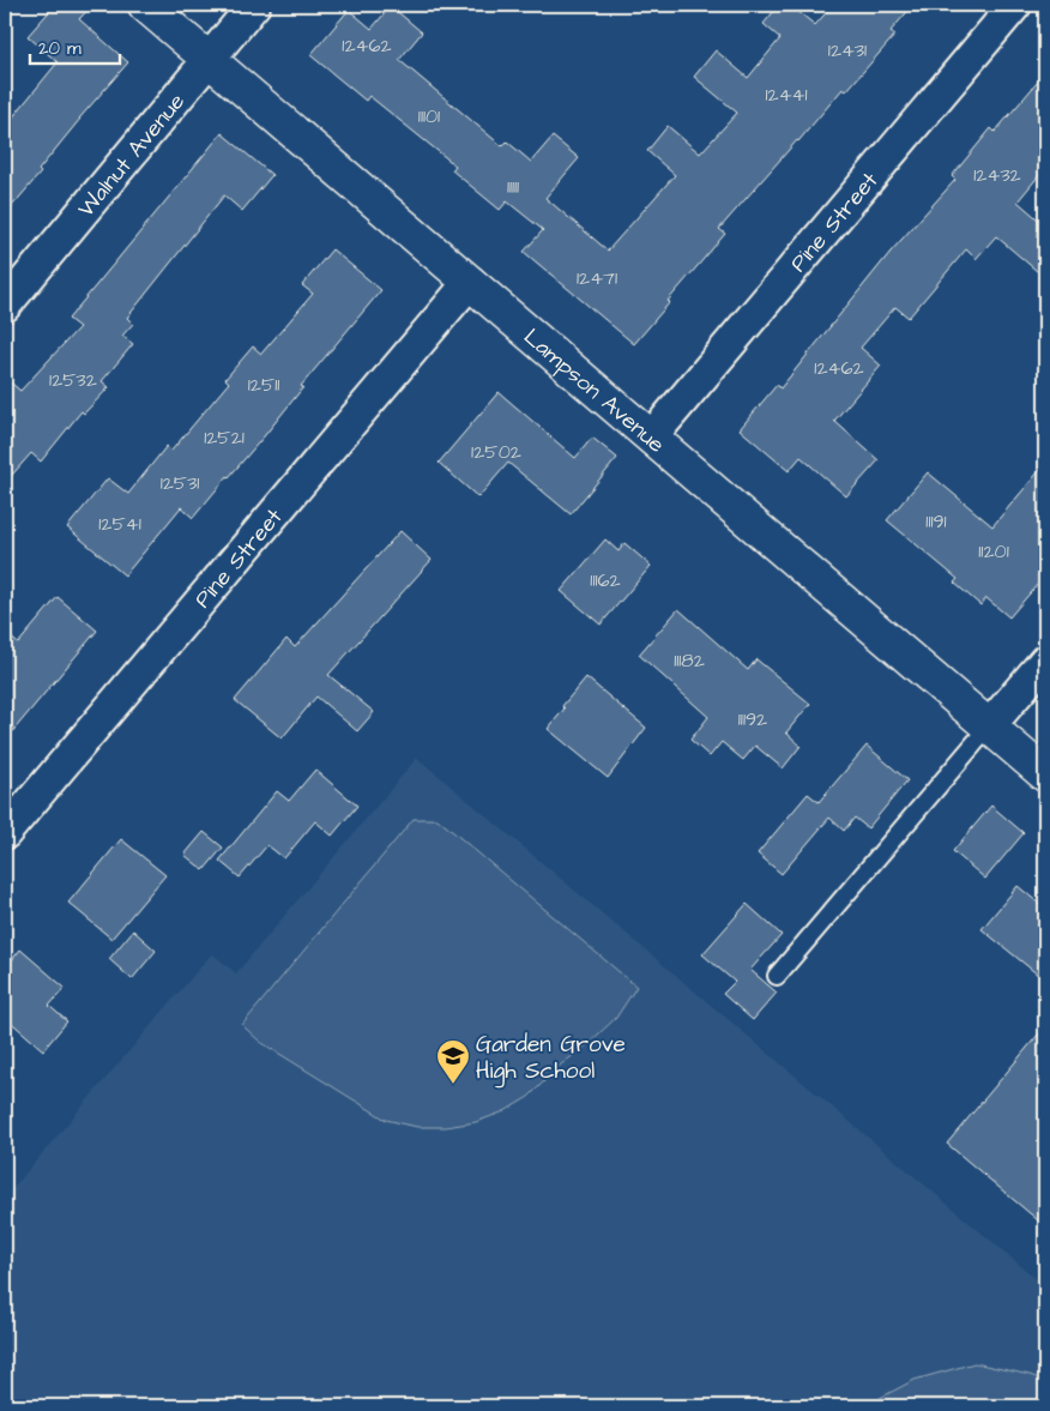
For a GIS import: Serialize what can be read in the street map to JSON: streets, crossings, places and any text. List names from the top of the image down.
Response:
{
  "streets": {
    "street": ["Walnut Avenue", "Pine Street", "Lampson Avenue"]
  },
  "crossings": [
    ["Walnut Avenue", "Lampson Avenue"],
    ["Pine Street", "Lampson Avenue"]
  ],
  "places": {
    "school or university": ["Garden Grove High School"]
  },
  "house_numbers": [
    "12462",
    "12431",
    "12441",
    "11101",
    "12432",
    "11111",
    "12471",
    "12462",
    "12532",
    "12511",
    "12521",
    "12502",
    "12531",
    "11191",
    "12541",
    "11201",
    "11162",
    "11182",
    "11192"
  ],
  "scale_bar": "20 m"
}
